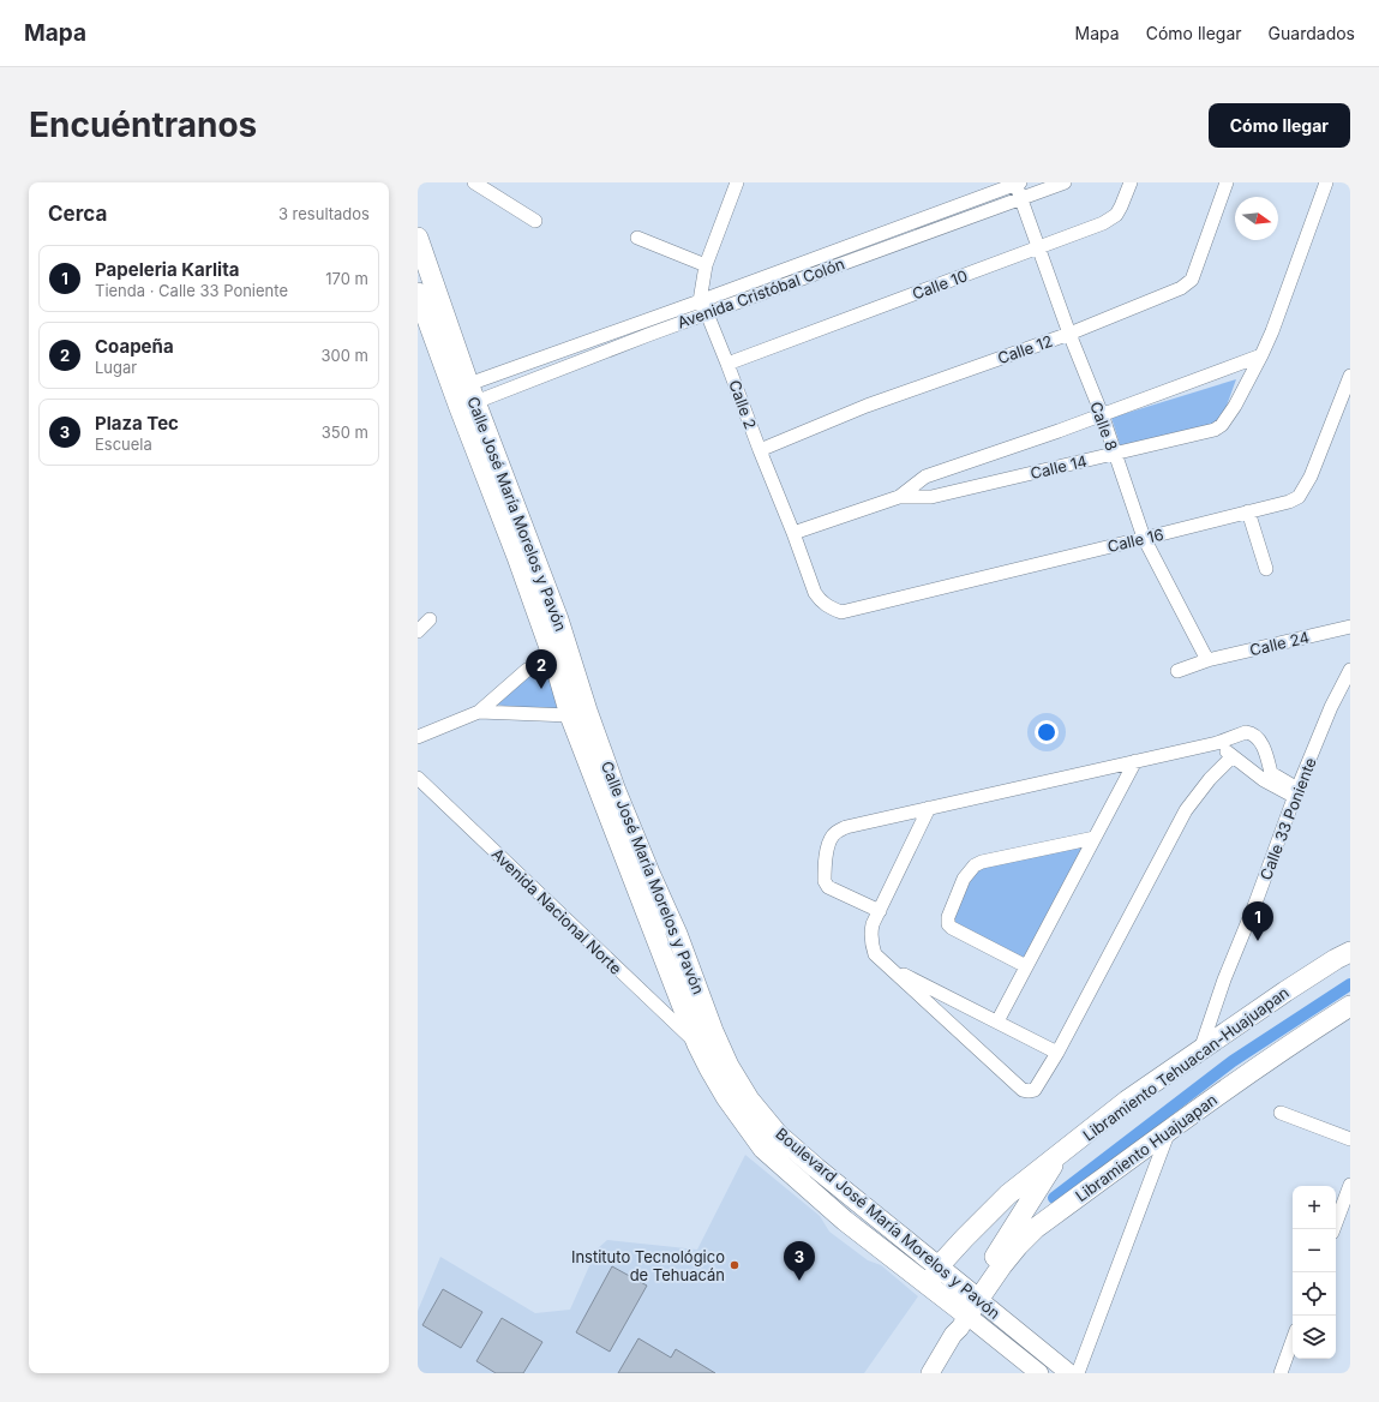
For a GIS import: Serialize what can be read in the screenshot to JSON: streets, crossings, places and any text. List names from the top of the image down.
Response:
{
  "streets": {
    "main road": [
      "Calle José María Morelos y Pavón",
      "Libramiento Tehuacan-Huajuapan",
      "Libramiento Huajuapan",
      "Boulevard José María Morelos y Pavón"
    ],
    "street": [
      "Calle 10",
      "Avenida Cristóbal Colón",
      "Calle 12",
      "Calle 2",
      "Calle 8",
      "Calle 14",
      "Calle 16",
      "Calle 24",
      "Calle 33 Poniente",
      "Avenida Nacional Norte"
    ]
  },
  "crossings": [
    ["Calle 10", "Calle 2"],
    ["Calle 10", "Calle 8"],
    ["Avenida Cristóbal Colón", "Calle 2"],
    ["Avenida Cristóbal Colón", "Calle 8"],
    ["Avenida Cristóbal Colón", "Calle José María Morelos y Pavón"],
    ["Calle 12", "Calle 2"],
    ["Calle 12", "Calle 8"],
    ["Calle 2", "Calle 14"],
    ["Calle 2", "Calle 16"],
    ["Calle 8", "Calle 14"],
    ["Calle 8", "Calle 16"],
    ["Calle 8", "Calle 24"],
    ["Calle José María Morelos y Pavón", "Avenida Nacional Norte"],
    ["Calle José María Morelos y Pavón", "Boulevard José María Morelos y Pavón"],
    ["Calle 33 Poniente", "Libramiento Tehuacan-Huajuapan"],
    ["Avenida Nacional Norte", "Boulevard José María Morelos y Pavón"],
    ["Libramiento Tehuacan-Huajuapan", "Boulevard José María Morelos y Pavón"]
  ],
  "places": ["Instituto Tecnológico de Tehuacán"],
  "north": "right",
  "page": {
    "header": "Mapa",
    "nav": ["Mapa", "Cómo llegar", "Guardados"],
    "buttons": "Cómo llegar",
    "title": "Encuéntranos",
    "heading": ["Cerca", "3 resultados"],
    "list": [
      {
        "mark": "1",
        "name": "Papeleria Karlita",
        "note": "Tienda · Calle 33 Poniente",
        "value": "170 m"
      },
      {
        "mark": "2",
        "name": "Coapeña",
        "note": "Lugar",
        "value": "300 m"
      },
      {
        "mark": "3",
        "name": "Plaza Tec",
        "note": "Escuela",
        "value": "350 m"
      }
    ],
    "pins": ["2", "1", "3"],
    "map_buttons": ["+", "−"]
  }
}
